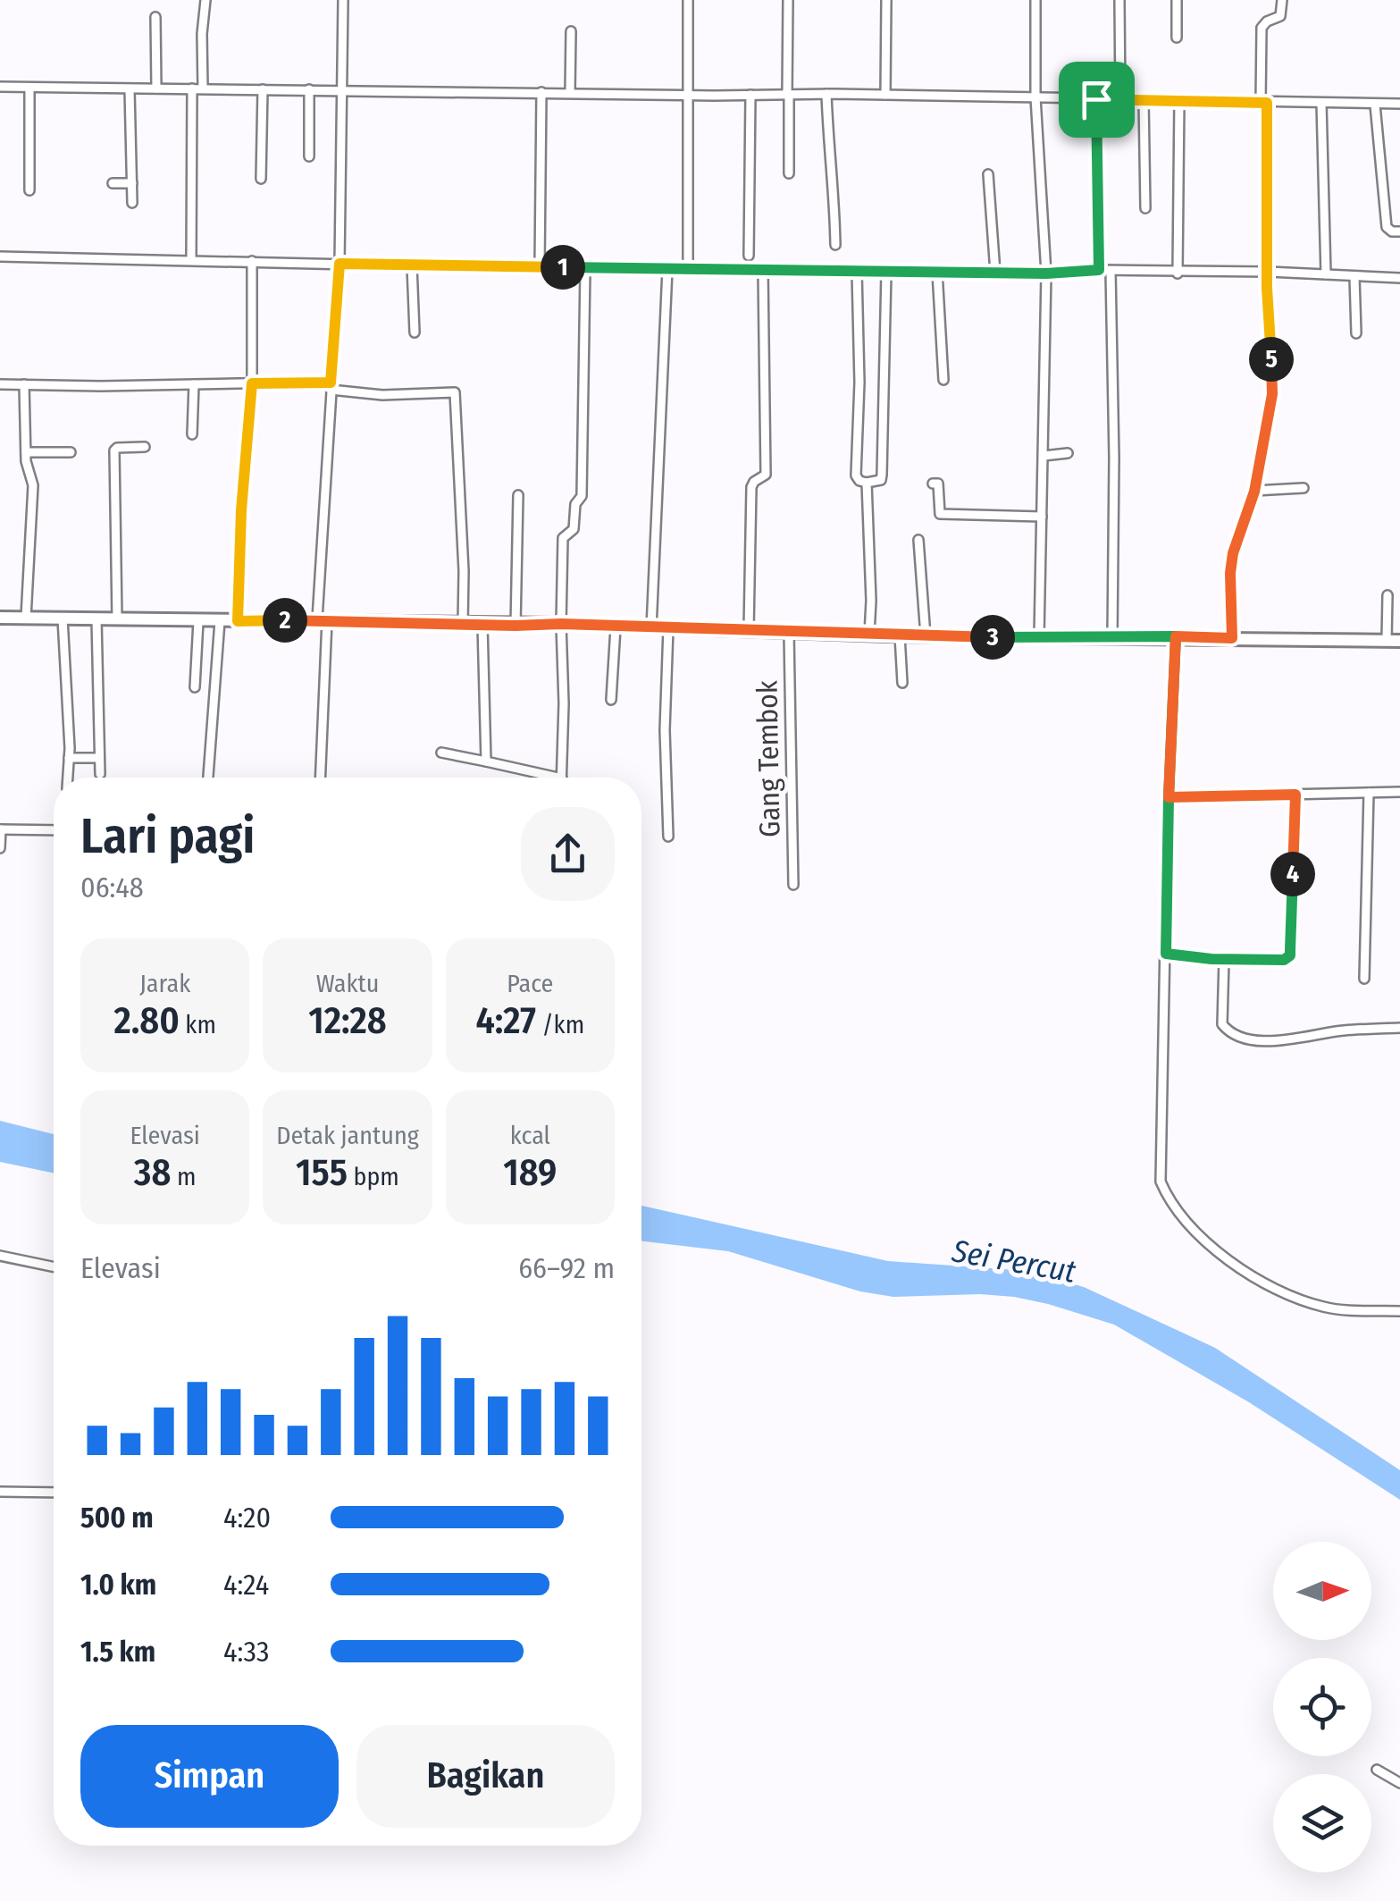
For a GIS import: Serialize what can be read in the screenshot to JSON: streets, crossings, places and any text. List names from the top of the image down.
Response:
{
  "streets": {
    "street": ["Gang Tembok"]
  },
  "water": ["Sei Percut"],
  "north": "right",
  "page": {
    "pins": [
      "1",
      "5",
      "2",
      "3",
      "4"
    ],
    "heading": ["Lari pagi", "06:48"],
    "stats": [
      ["Jarak", "2.80 km"],
      ["Waktu", "12:28"],
      ["Pace", "4:27 /km"],
      ["Elevasi", "38 m"],
      ["Detak jantung", "155 bpm"],
      ["kcal", "189"]
    ],
    "chart": ["Elevasi", "66–92 m"],
    "list": [
      {
        "name": "500 m",
        "note": "4:20"
      },
      {
        "name": "1.0 km",
        "note": "4:24"
      },
      {
        "name": "1.5 km",
        "note": "4:33"
      }
    ],
    "buttons": ["Simpan", "Bagikan"]
  }
}
